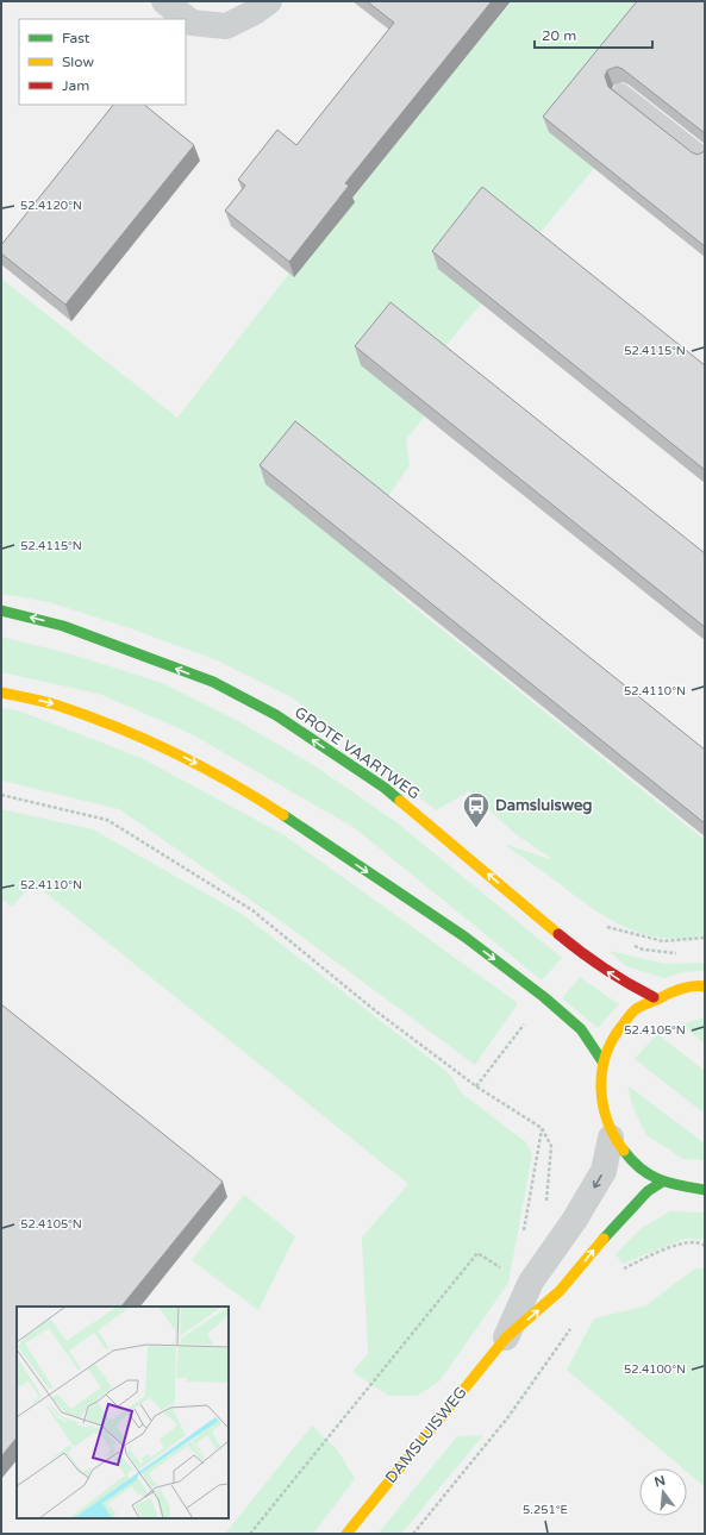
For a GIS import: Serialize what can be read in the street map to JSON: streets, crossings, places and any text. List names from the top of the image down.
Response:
{
  "streets": {
    "main road": ["GROTE VAARTWEG", "DAMSLUISWEG"]
  },
  "places": {
    "bus stop": ["Damsluisweg"]
  },
  "legend": ["Fast", "Slow", "Jam"],
  "scale_bar": "20 m",
  "north": "top",
  "coordinates": [
    "52.4120°N",
    "52.4115°N",
    "52.4110°N",
    "52.4105°N",
    "52.4100°N",
    "5.251°E"
  ]
}
